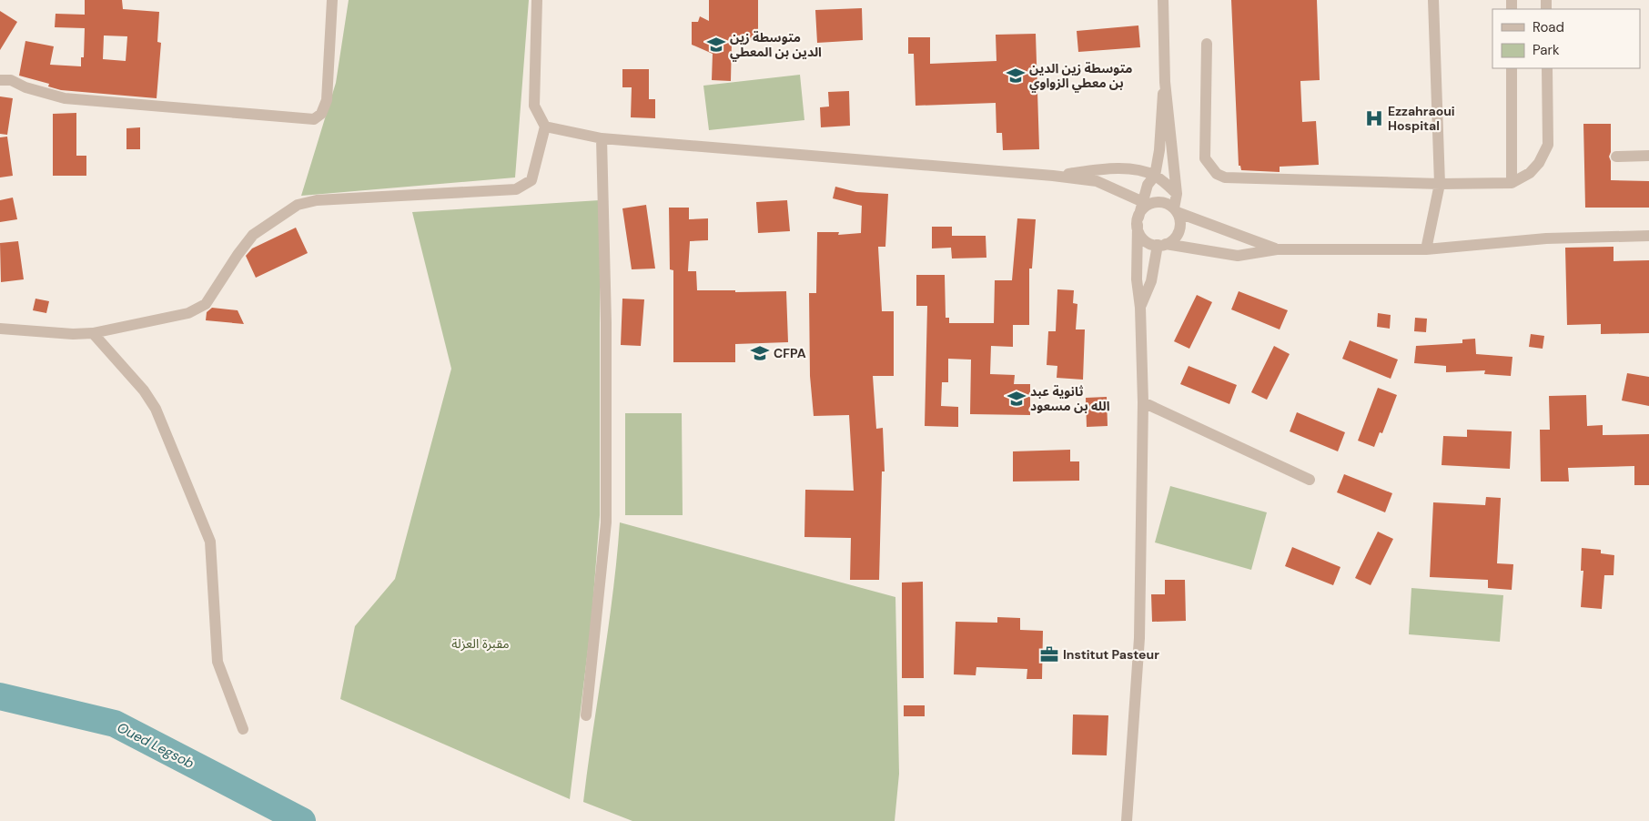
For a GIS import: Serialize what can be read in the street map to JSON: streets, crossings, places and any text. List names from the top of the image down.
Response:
{
  "water": ["Oued Legsob"],
  "parks": ["مقبرة العزلة"],
  "places": {
    "school or university": [
      "متوسطة زين الدين بن المعطي",
      "متوسطة زين الدين بن معطي الزواوي",
      "CFPA",
      "ثانوية عبد الله بن مسعود"
    ],
    "hospital": ["Ezzahraoui Hospital"],
    "office": ["Institut Pasteur"]
  },
  "legend": ["Road", "Park"]
}
